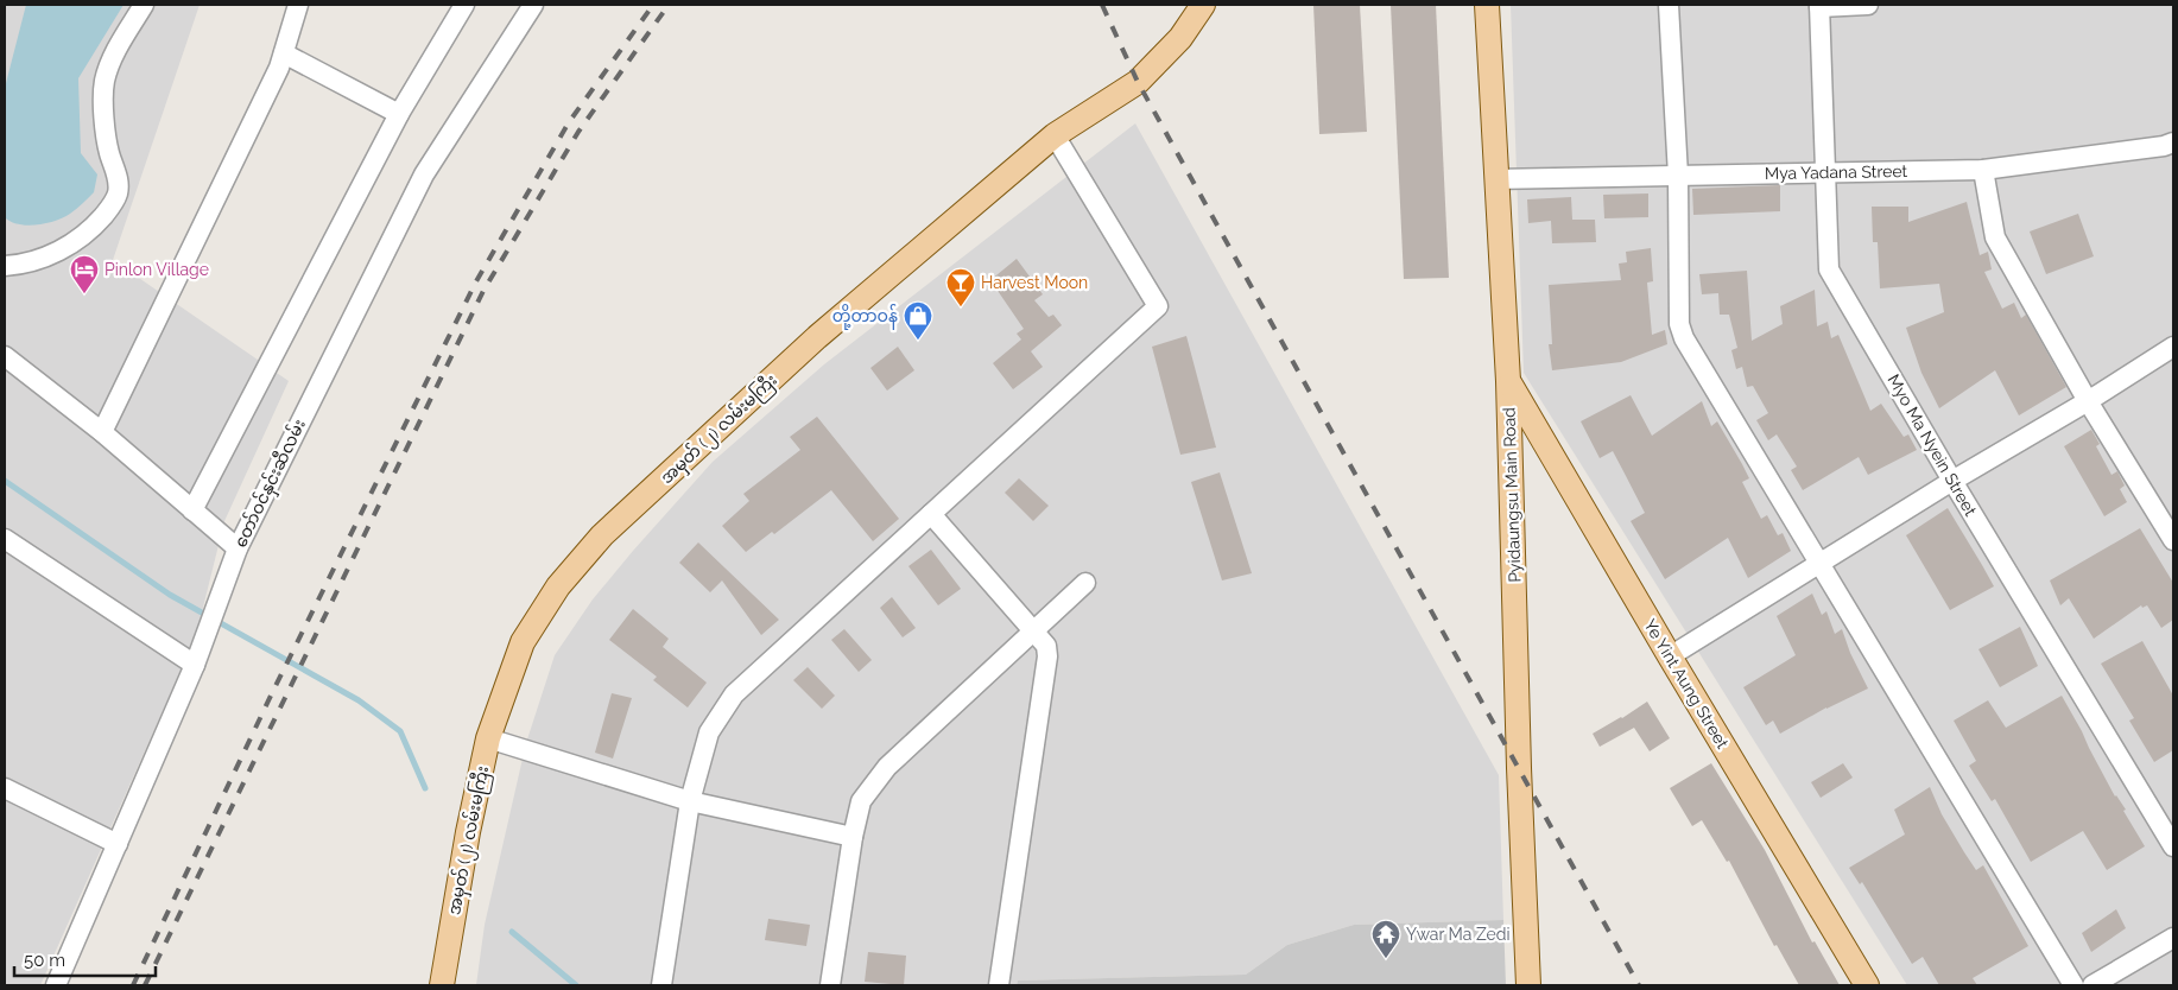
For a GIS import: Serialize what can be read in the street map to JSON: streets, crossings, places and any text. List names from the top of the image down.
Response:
{
  "streets": {
    "main road": ["အမှတ် (၂) လမ်းမကြီး", "Pyidaungsu Main Road", "Ye Yint Aung Street"],
    "street": ["Mya Yadana Street", "Myo Ma Nyein Street", "တော်ဝင်နှင်းဆီလမ်း"]
  },
  "crossings": [
    ["Mya Yadana Street", "Myo Ma Nyein Street"],
    ["Mya Yadana Street", "Pyidaungsu Main Road"],
    ["Pyidaungsu Main Road", "Ye Yint Aung Street"]
  ],
  "places": {
    "hotel": ["Pinlon Village"],
    "bar": ["Harvest Moon"],
    "shop": ["တို့တာဝန်"],
    "temple": ["Ywar Ma Zedi"]
  },
  "scale_bar": "50 m"
}
